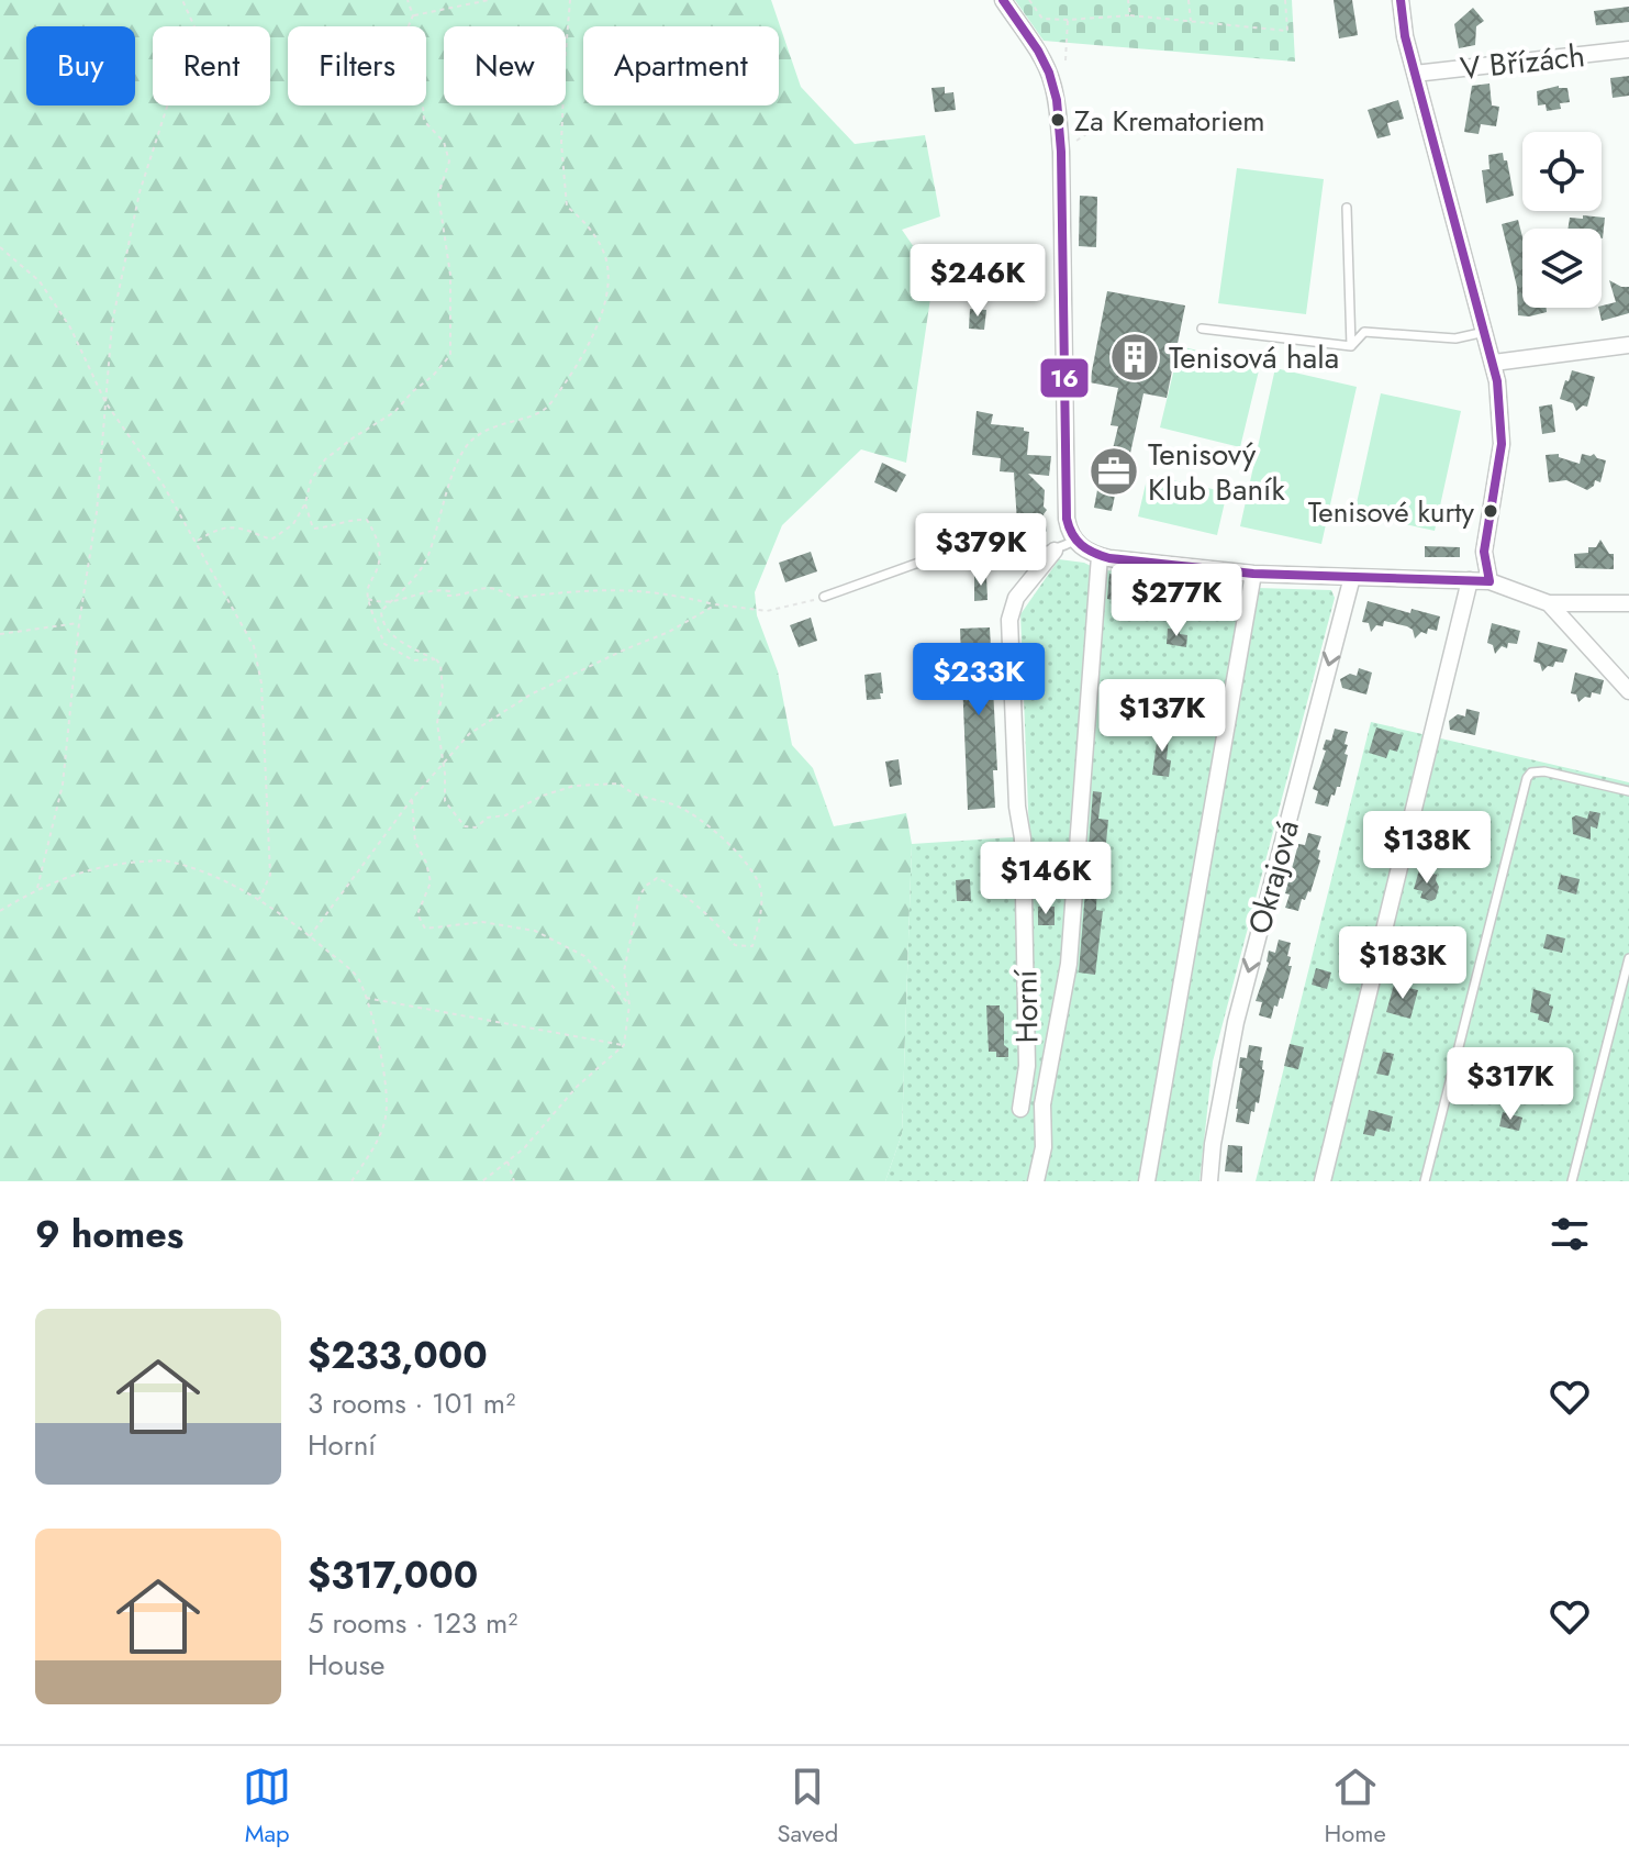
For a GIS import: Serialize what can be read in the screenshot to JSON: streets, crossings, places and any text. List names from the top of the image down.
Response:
{
  "streets": {
    "street": ["V Břízách", "Okrajová", "Horní"]
  },
  "places": {
    "other": ["Za Krematoriem", "Tenisové kurty"],
    "building": ["Tenisová hala"],
    "office": ["Tenisový Klub Baník"]
  },
  "lines": ["transit line 16"],
  "page": {
    "chip": [
      "Buy",
      "Rent",
      "Filters",
      "New",
      "Apartment"
    ],
    "price": [
      "$246K",
      "$379K",
      "$277K",
      "$233K",
      "$137K",
      "$138K",
      "$146K",
      "$183K",
      "$317K"
    ],
    "heading": "9 homes",
    "list": [
      {
        "name": "$233,000",
        "note": "3 rooms · 101 m² · Horní"
      },
      {
        "name": "$317,000",
        "note": "5 rooms · 123 m² · House"
      }
    ],
    "tabs": ["Map", "Saved", "Home"]
  }
}
